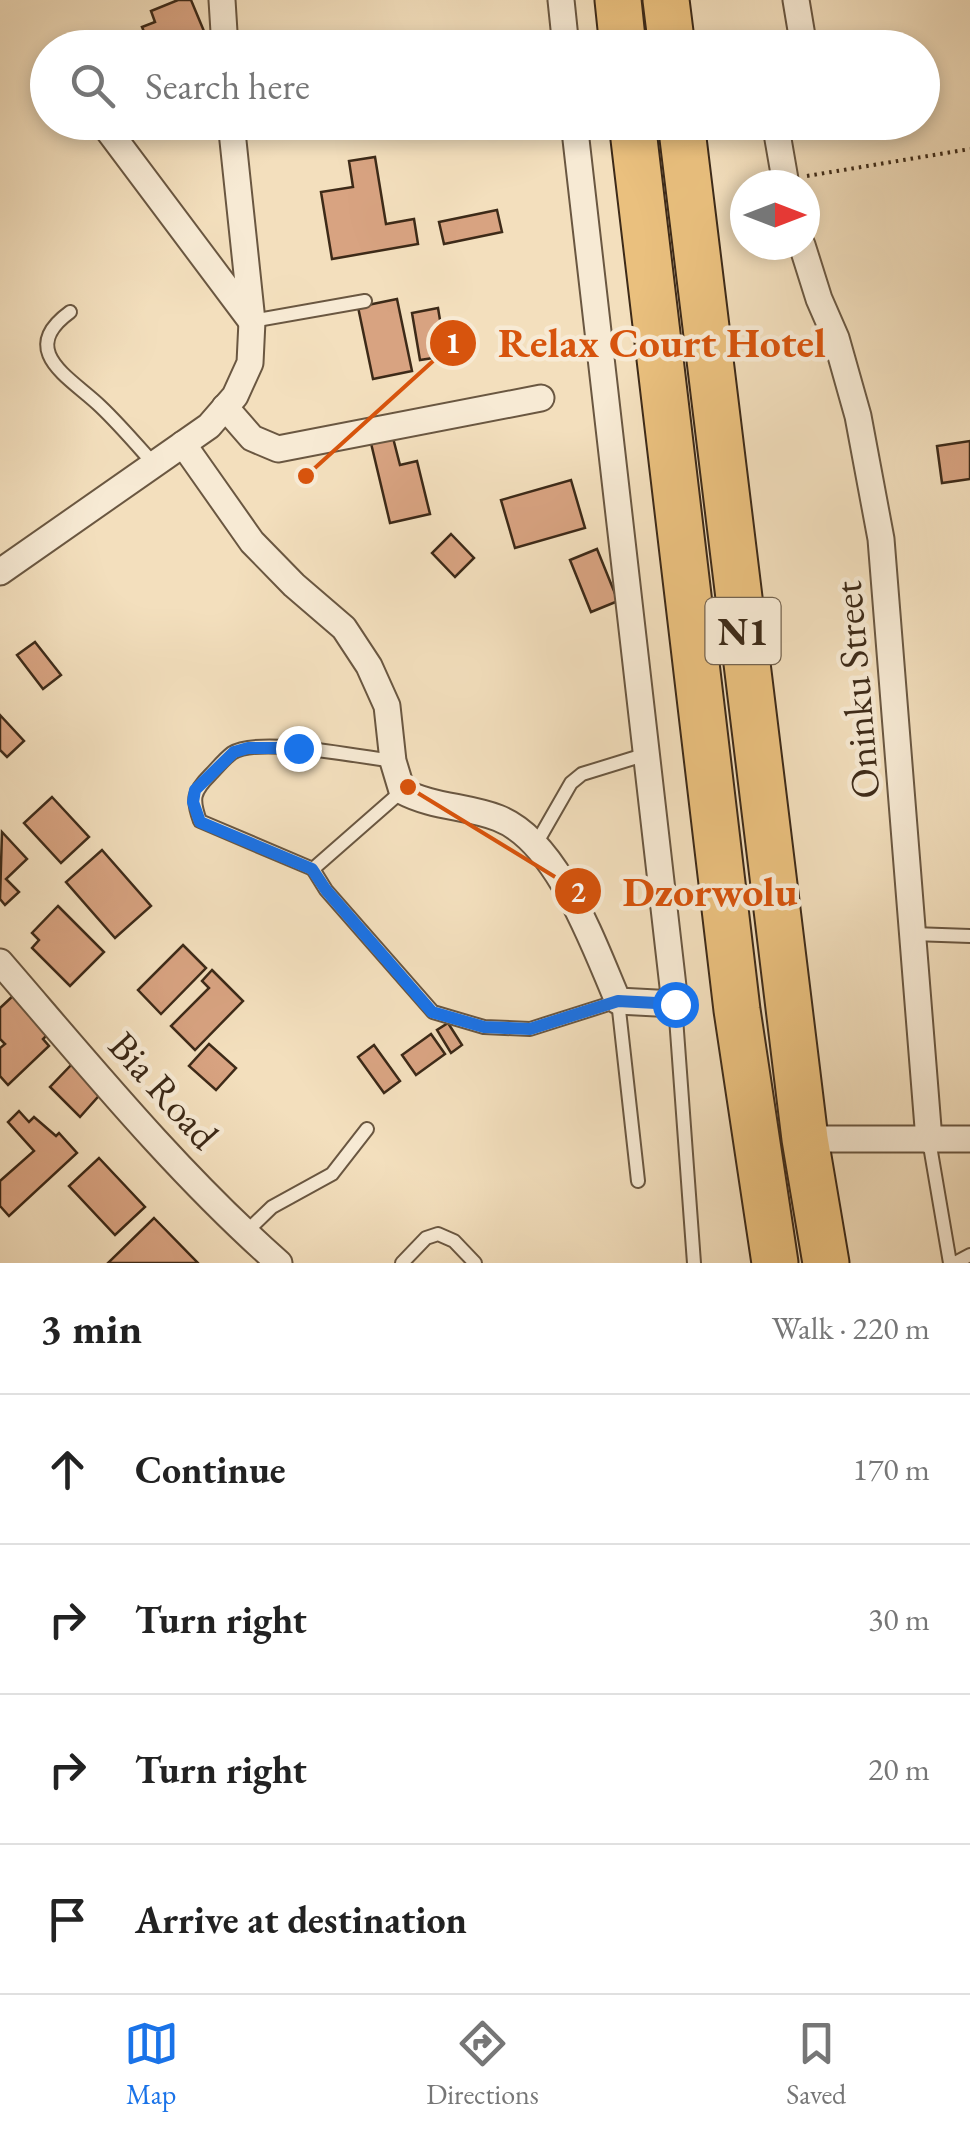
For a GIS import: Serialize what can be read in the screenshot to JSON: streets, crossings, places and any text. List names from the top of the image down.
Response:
{
  "streets": {
    "highway": ["N1"],
    "street": ["Oninku Street", "Bia Road"]
  },
  "places": ["Relax Court Hotel", "Dzorwolu"],
  "north": "right",
  "page": {
    "search": "Search here",
    "heading": ["3 min", "Walk · 220 m"],
    "list": [
      ["Continue", "170 m"],
      ["Turn right", "30 m"],
      ["Turn right", "20 m"],
      "Arrive at destination"
    ],
    "nav": ["Map", "Directions", "Saved"]
  }
}
